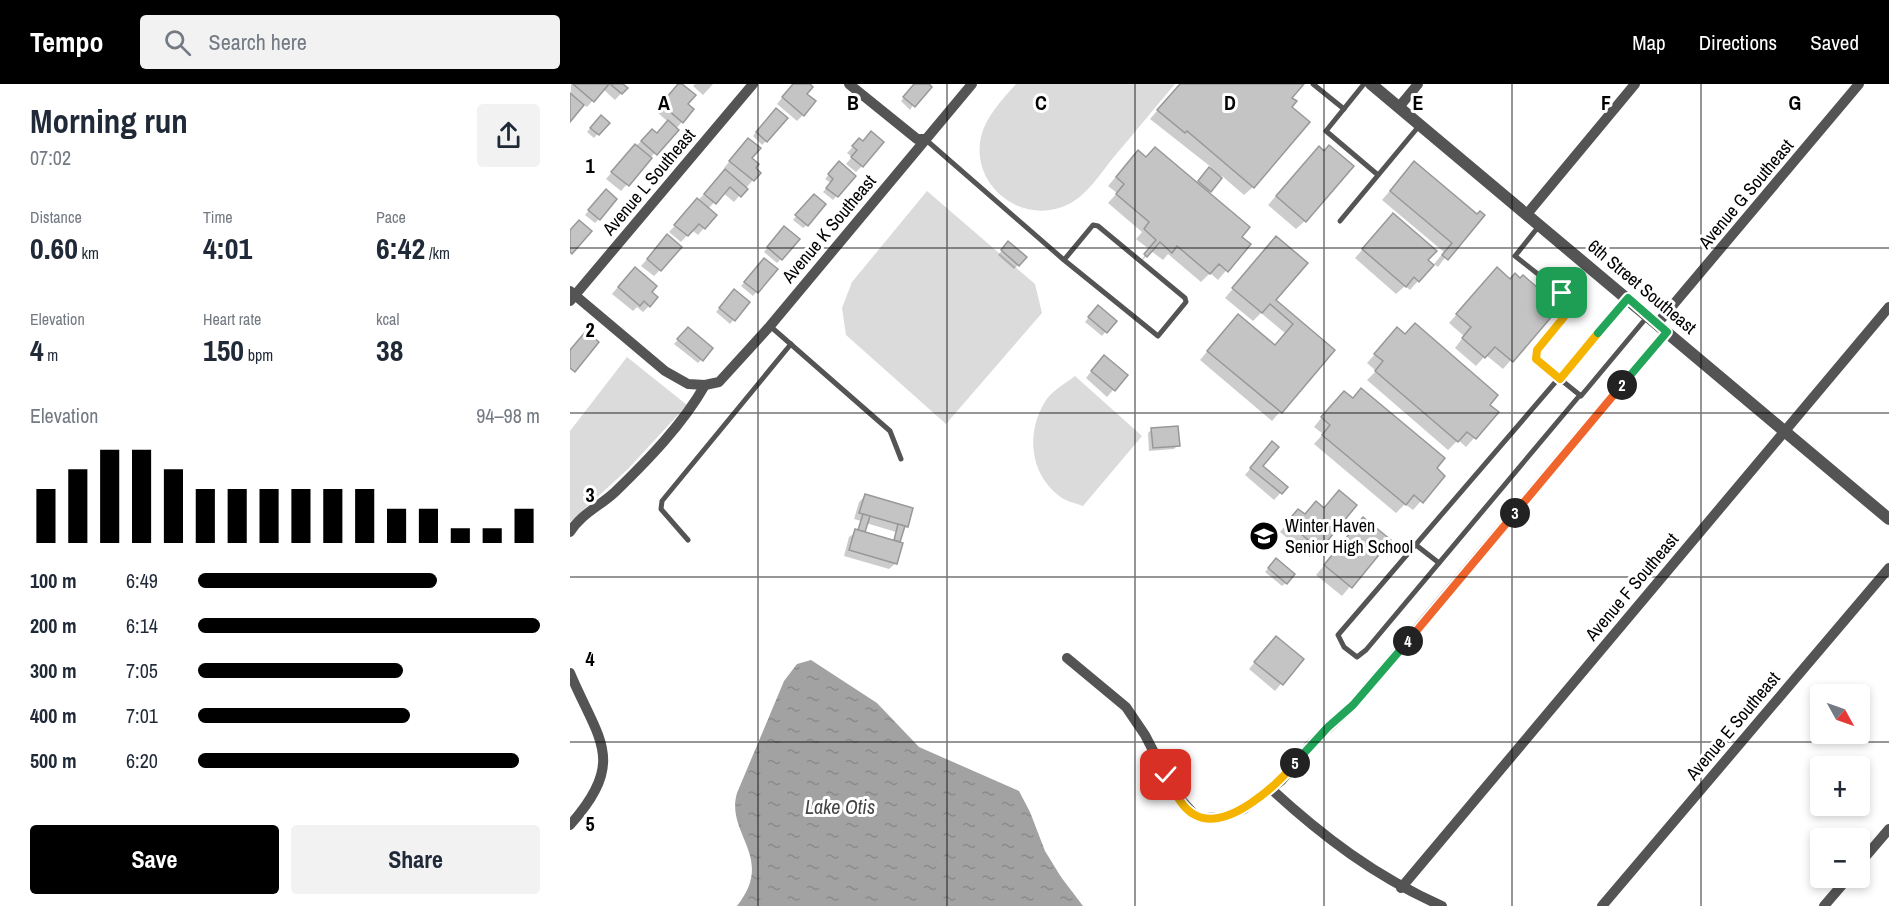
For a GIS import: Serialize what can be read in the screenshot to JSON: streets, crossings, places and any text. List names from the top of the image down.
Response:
{
  "streets": {
    "street": [
      "Avenue L Southeast",
      "Avenue G Southeast",
      "Avenue K Southeast",
      "6th Street Southeast",
      "Avenue F Southeast",
      "Avenue E Southeast"
    ]
  },
  "crossings": [
    ["Avenue G Southeast", "6th Street Southeast"],
    ["6th Street Southeast", "Avenue F Southeast"]
  ],
  "water": ["Lake Otis"],
  "places": {
    "school or university": ["Winter Haven Senior High School"]
  },
  "north": "bottom right",
  "page": {
    "header": "Tempo",
    "search": "Search here",
    "nav": ["Map", "Directions", "Saved"],
    "heading": ["Morning run", "07:02"],
    "stats": [
      ["Distance", "0.60 km"],
      ["Time", "4:01"],
      ["Pace", "6:42 /km"],
      ["Elevation", "4 m"],
      ["Heart rate", "150 bpm"],
      ["kcal", "38"]
    ],
    "pins": [
      "2",
      "3",
      "4",
      "5"
    ],
    "chart": ["Elevation", "94–98 m"],
    "list": [
      {
        "name": "100 m",
        "note": "6:49"
      },
      {
        "name": "200 m",
        "note": "6:14"
      },
      {
        "name": "300 m",
        "note": "7:05"
      },
      {
        "name": "400 m",
        "note": "7:01"
      },
      {
        "name": "500 m",
        "note": "6:20"
      }
    ],
    "map_buttons": ["+", "−"],
    "buttons": ["Save", "Share"]
  },
  "grid": {
    "columns": [
      "A",
      "B",
      "C",
      "D",
      "E",
      "F",
      "G"
    ],
    "rows": [
      "1",
      "2",
      "3",
      "4",
      "5"
    ]
  }
}
